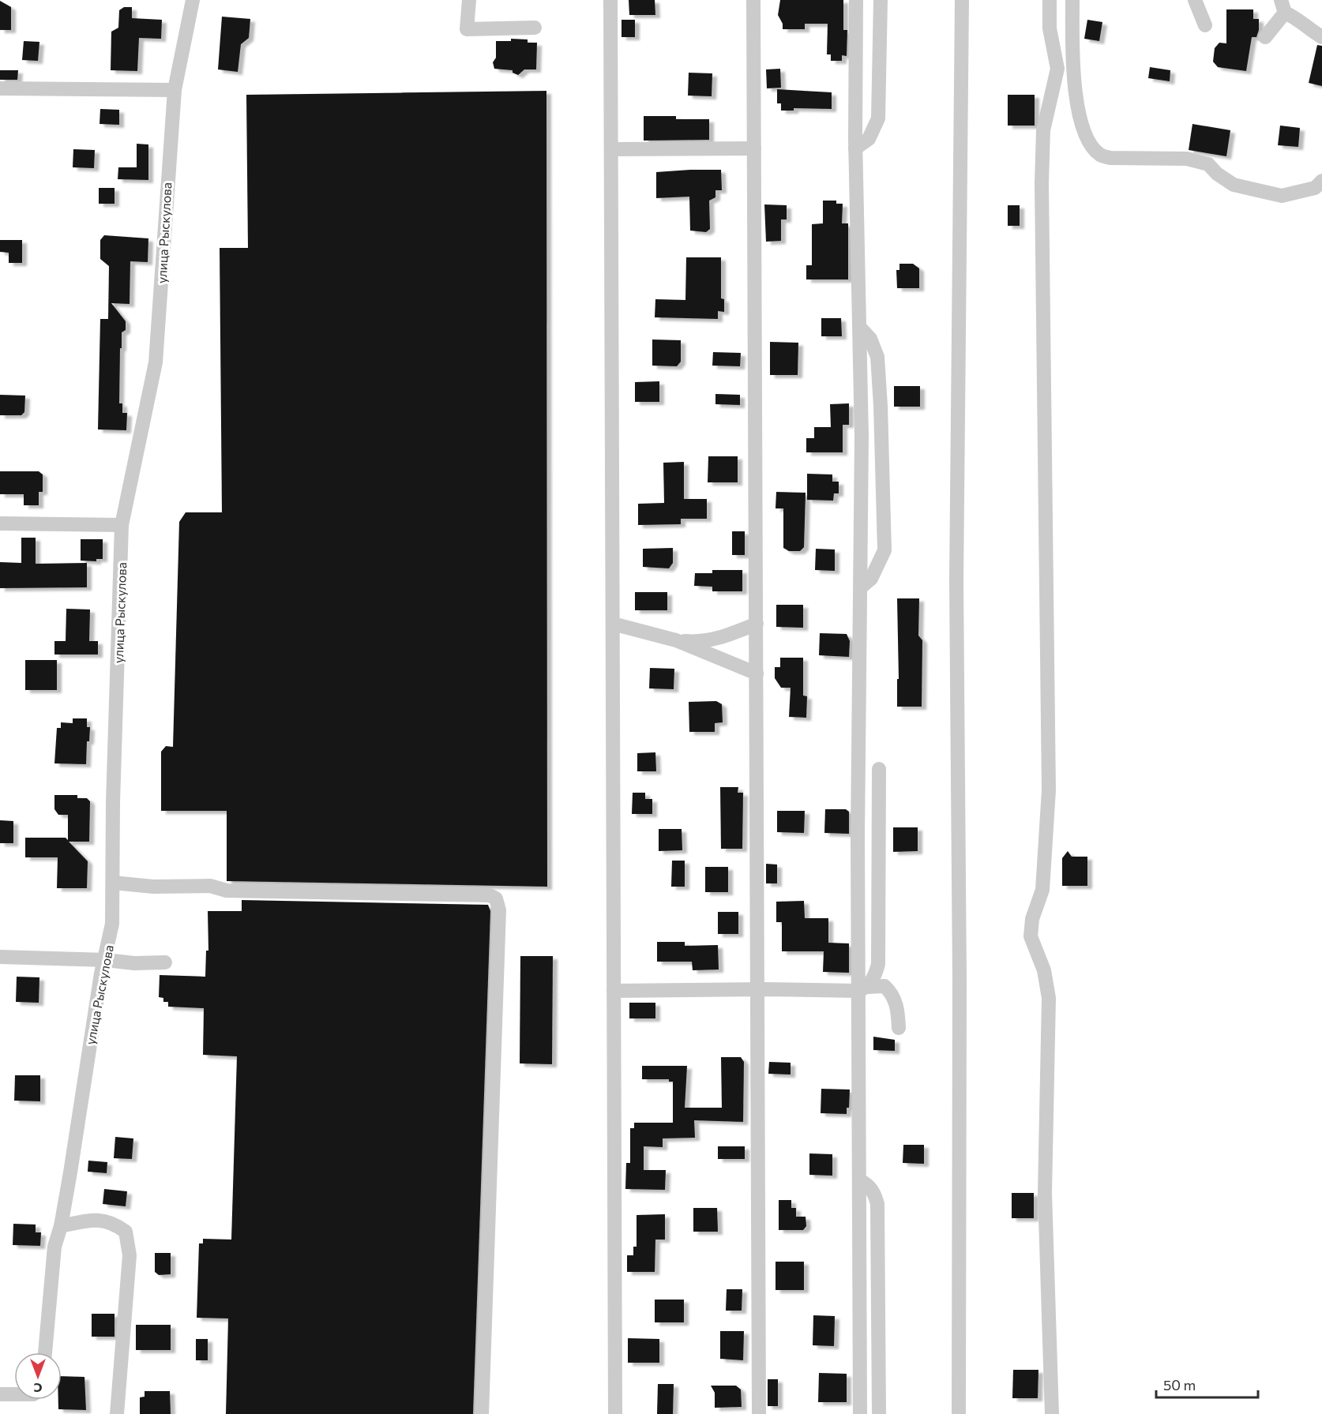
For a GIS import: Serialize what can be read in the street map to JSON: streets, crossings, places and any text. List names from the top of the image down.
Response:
{
  "streets": {
    "street": ["улица Рыскулова"]
  },
  "scale_bar": "50 m",
  "north": "bottom"
}
